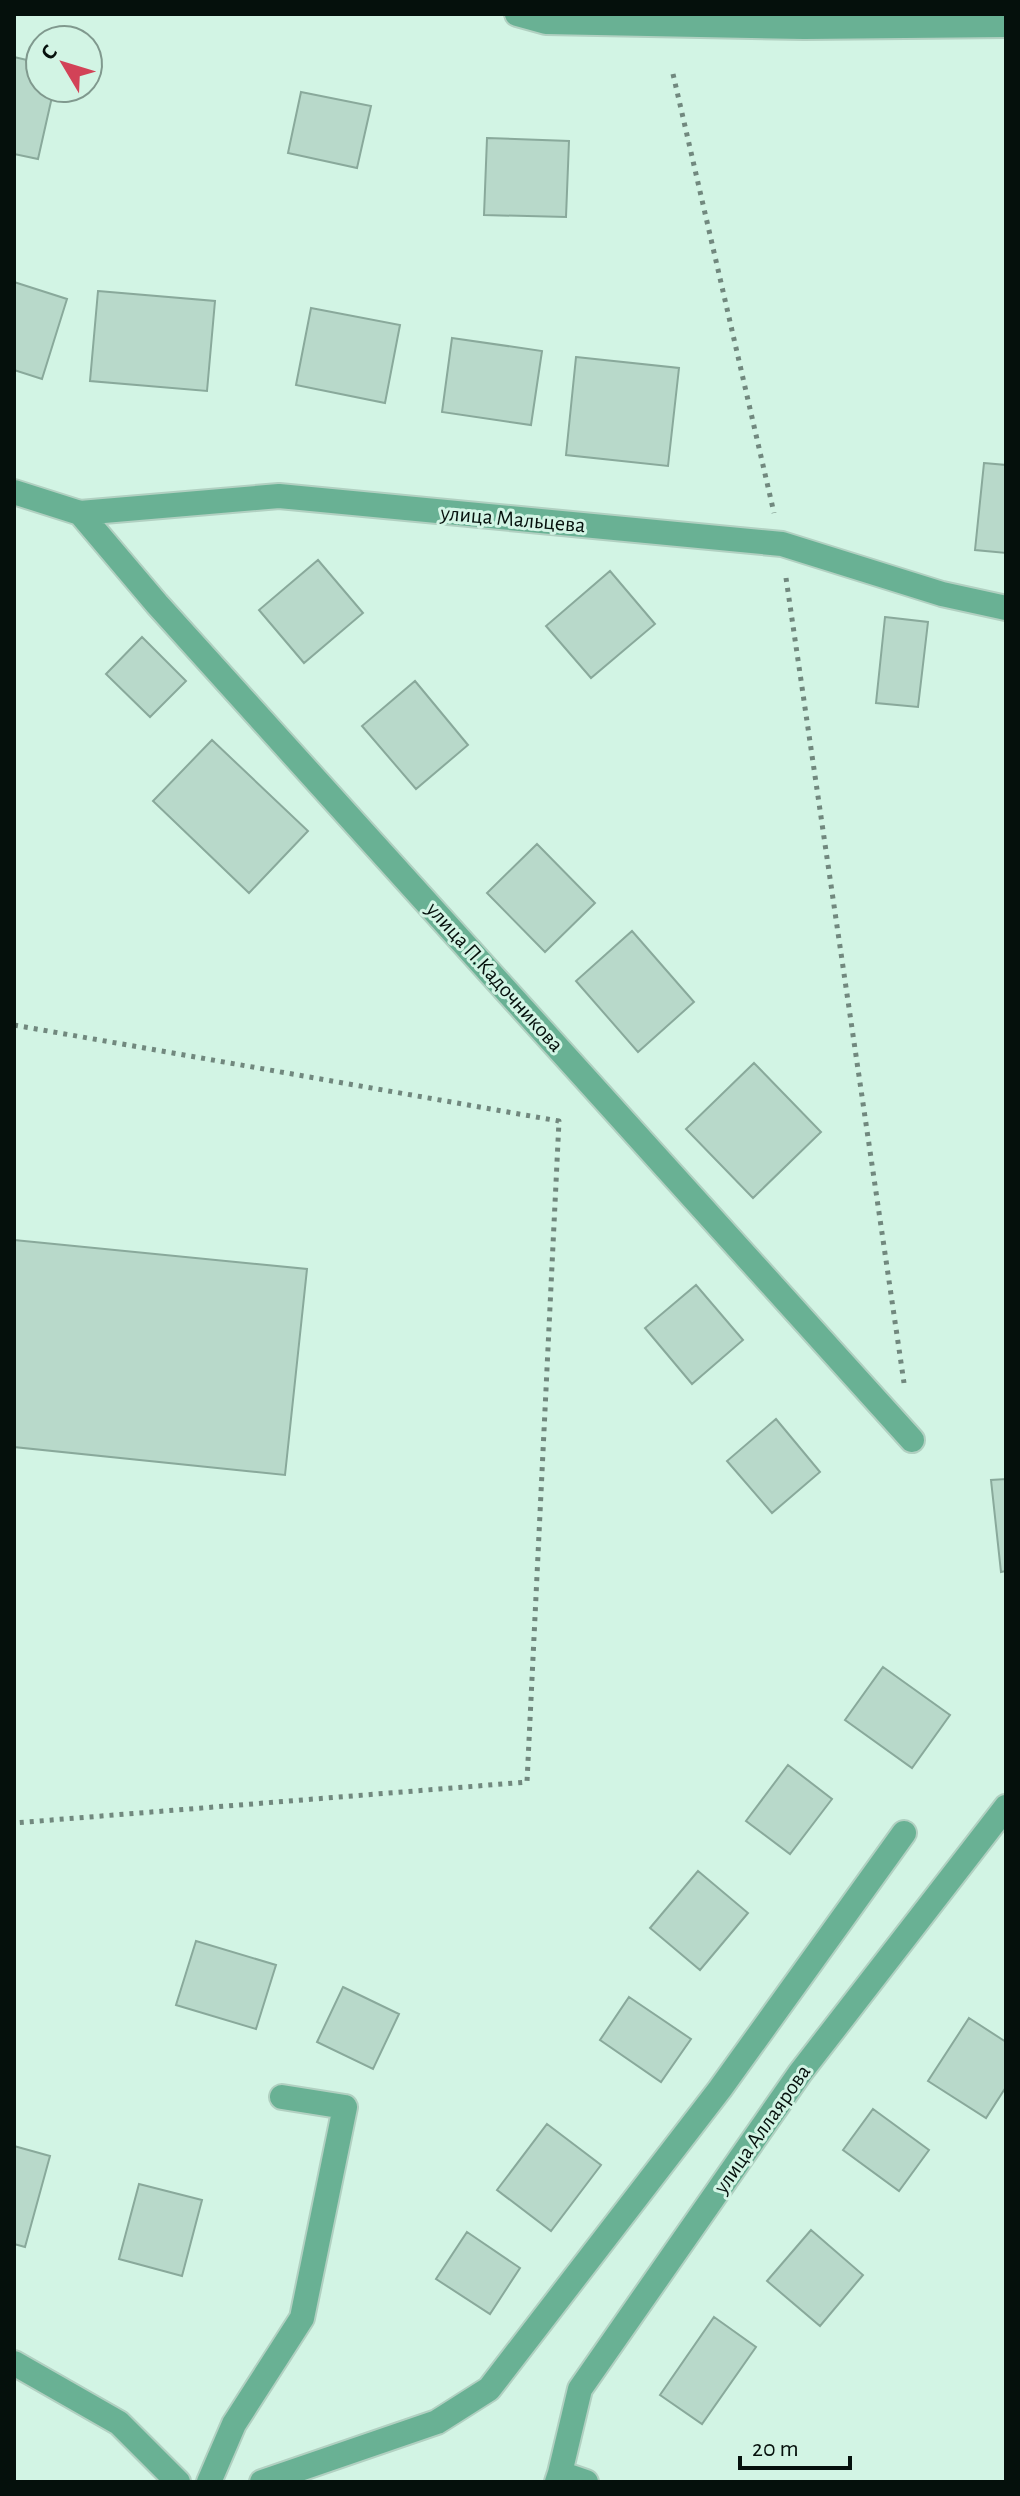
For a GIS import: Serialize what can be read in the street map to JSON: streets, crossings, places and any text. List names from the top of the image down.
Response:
{
  "streets": {
    "street": ["улица Мальцева", "улица П.Кадочникова", "улица Аллаярова"]
  },
  "crossings": [
    ["улица Мальцева", "улица П.Кадочникова"]
  ],
  "scale_bar": "20 m",
  "north": "top left"
}
